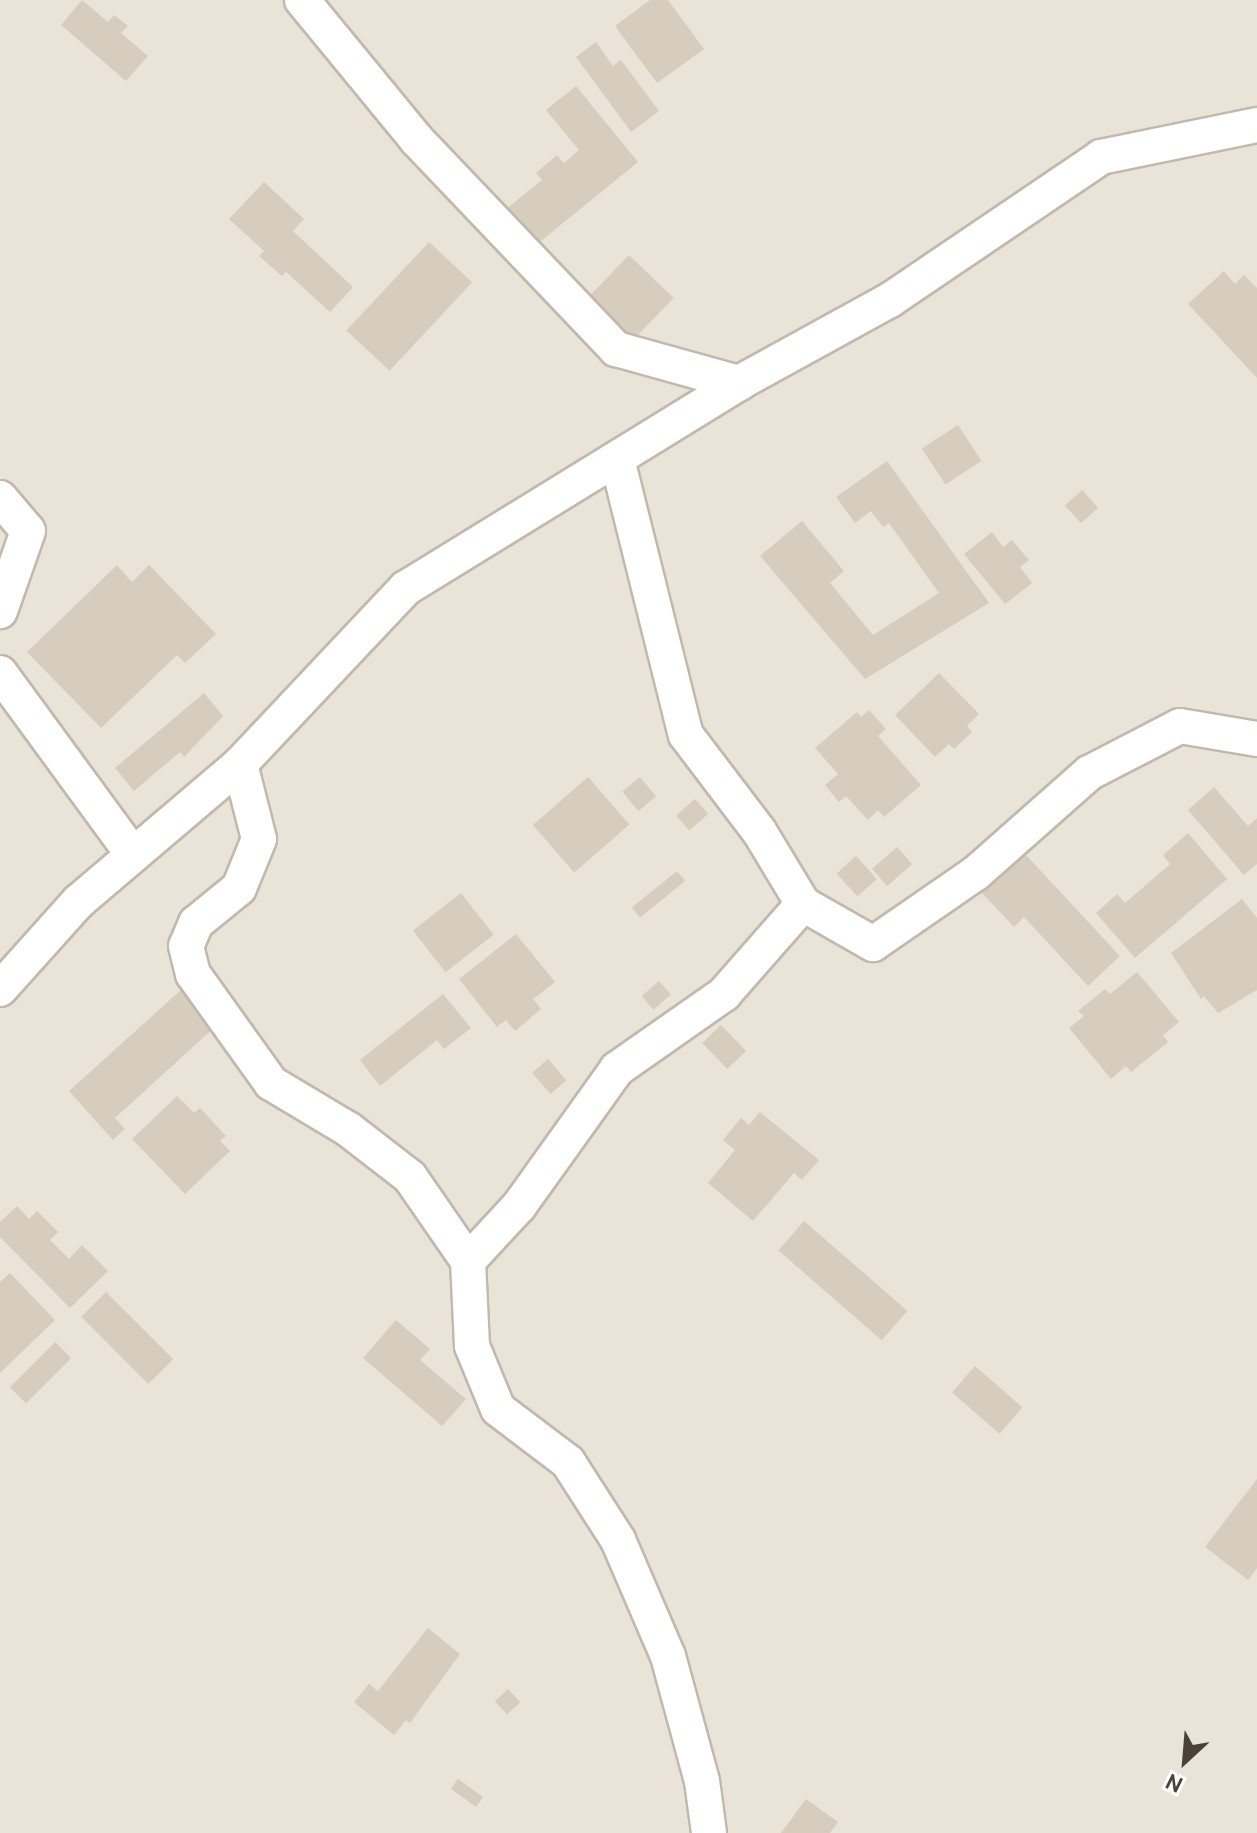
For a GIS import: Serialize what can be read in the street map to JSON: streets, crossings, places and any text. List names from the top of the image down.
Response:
{
  "north": "bottom left"
}
